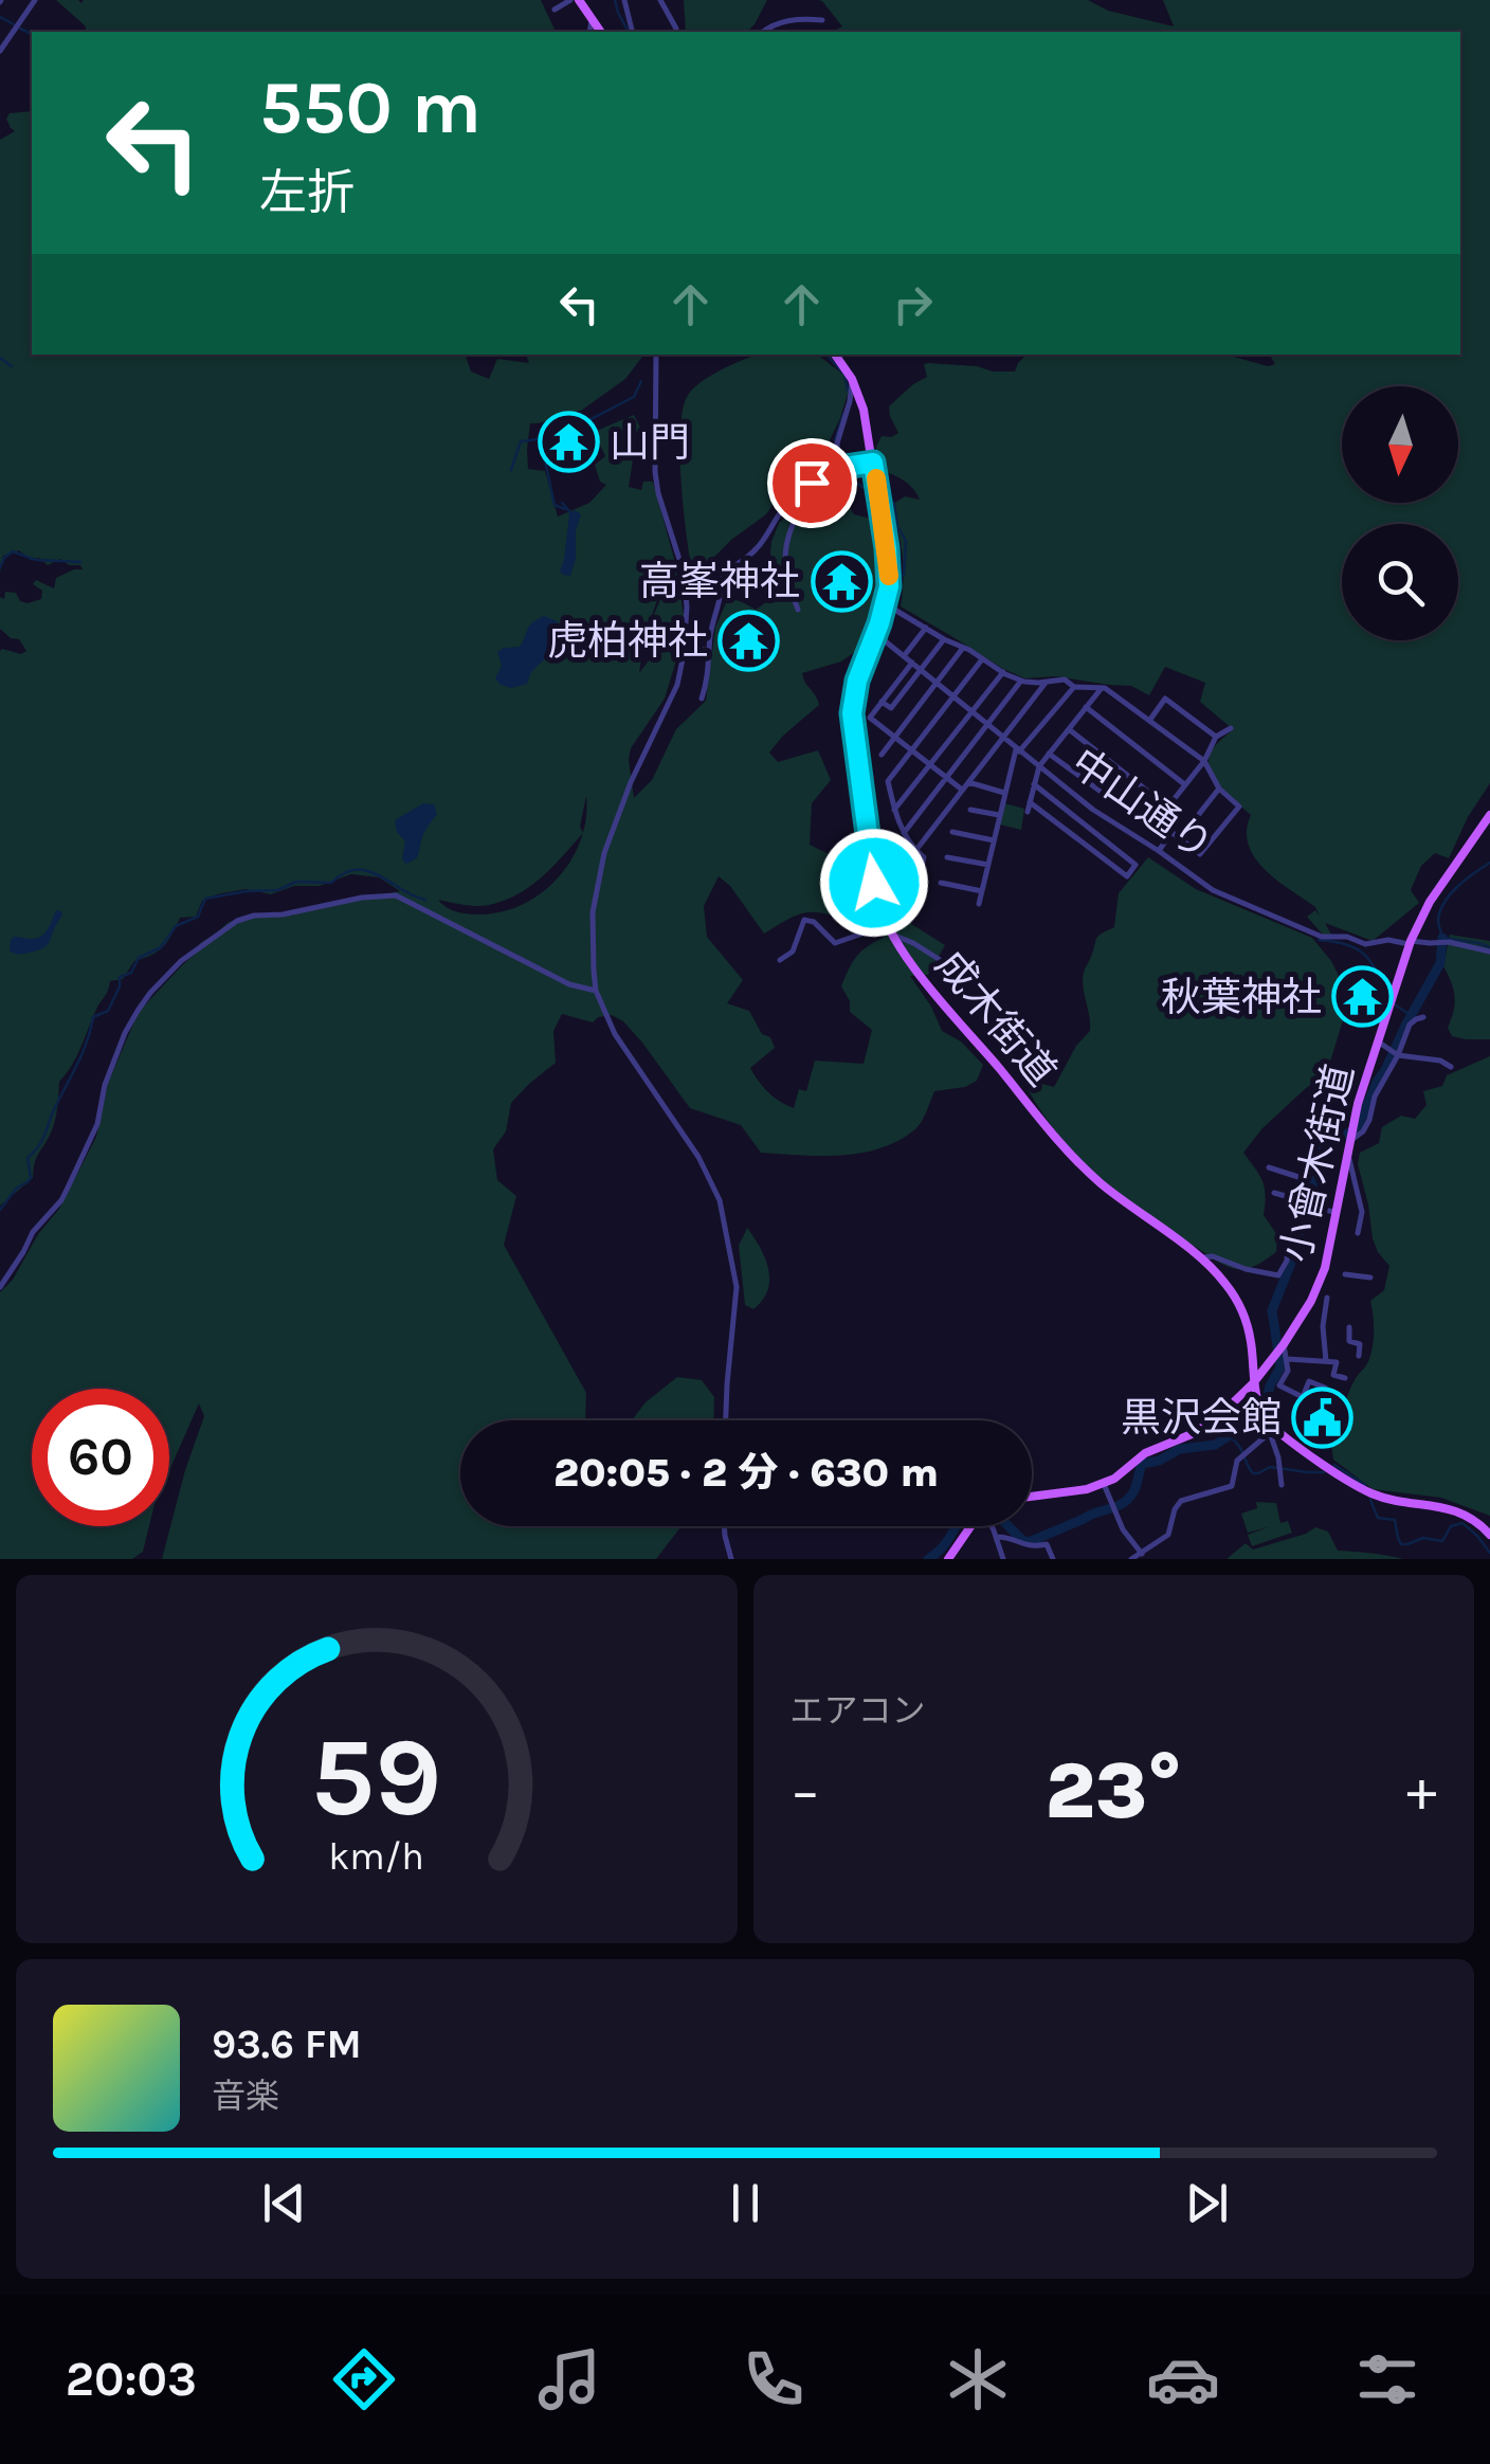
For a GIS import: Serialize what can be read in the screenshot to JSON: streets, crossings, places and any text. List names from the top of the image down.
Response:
{
  "streets": {
    "main road": ["成木街道", "小曾木街道"],
    "street": ["中山通り"]
  },
  "crossings": [
    ["中山通り", "成木街道"],
    ["中山通り", "小曾木街道"],
    ["成木街道", "小曾木街道"]
  ],
  "places": {
    "temple": [
      "山門",
      "高峯神社",
      "虎柏神社",
      "秋葉神社"
    ],
    "public building": ["黒沢会館"]
  },
  "north": "bottom",
  "page": {
    "turn": ["550 m", "左折"],
    "limit": "60",
    "trip": "20:05 · 2 分 · 630 m",
    "tile": "エアコン",
    "heat": ["−", "23°", "+"],
    "song": ["93.6 FM", "音楽"],
    "tabs": "20:03",
    "gauge": ["59", "km/h"]
  }
}
